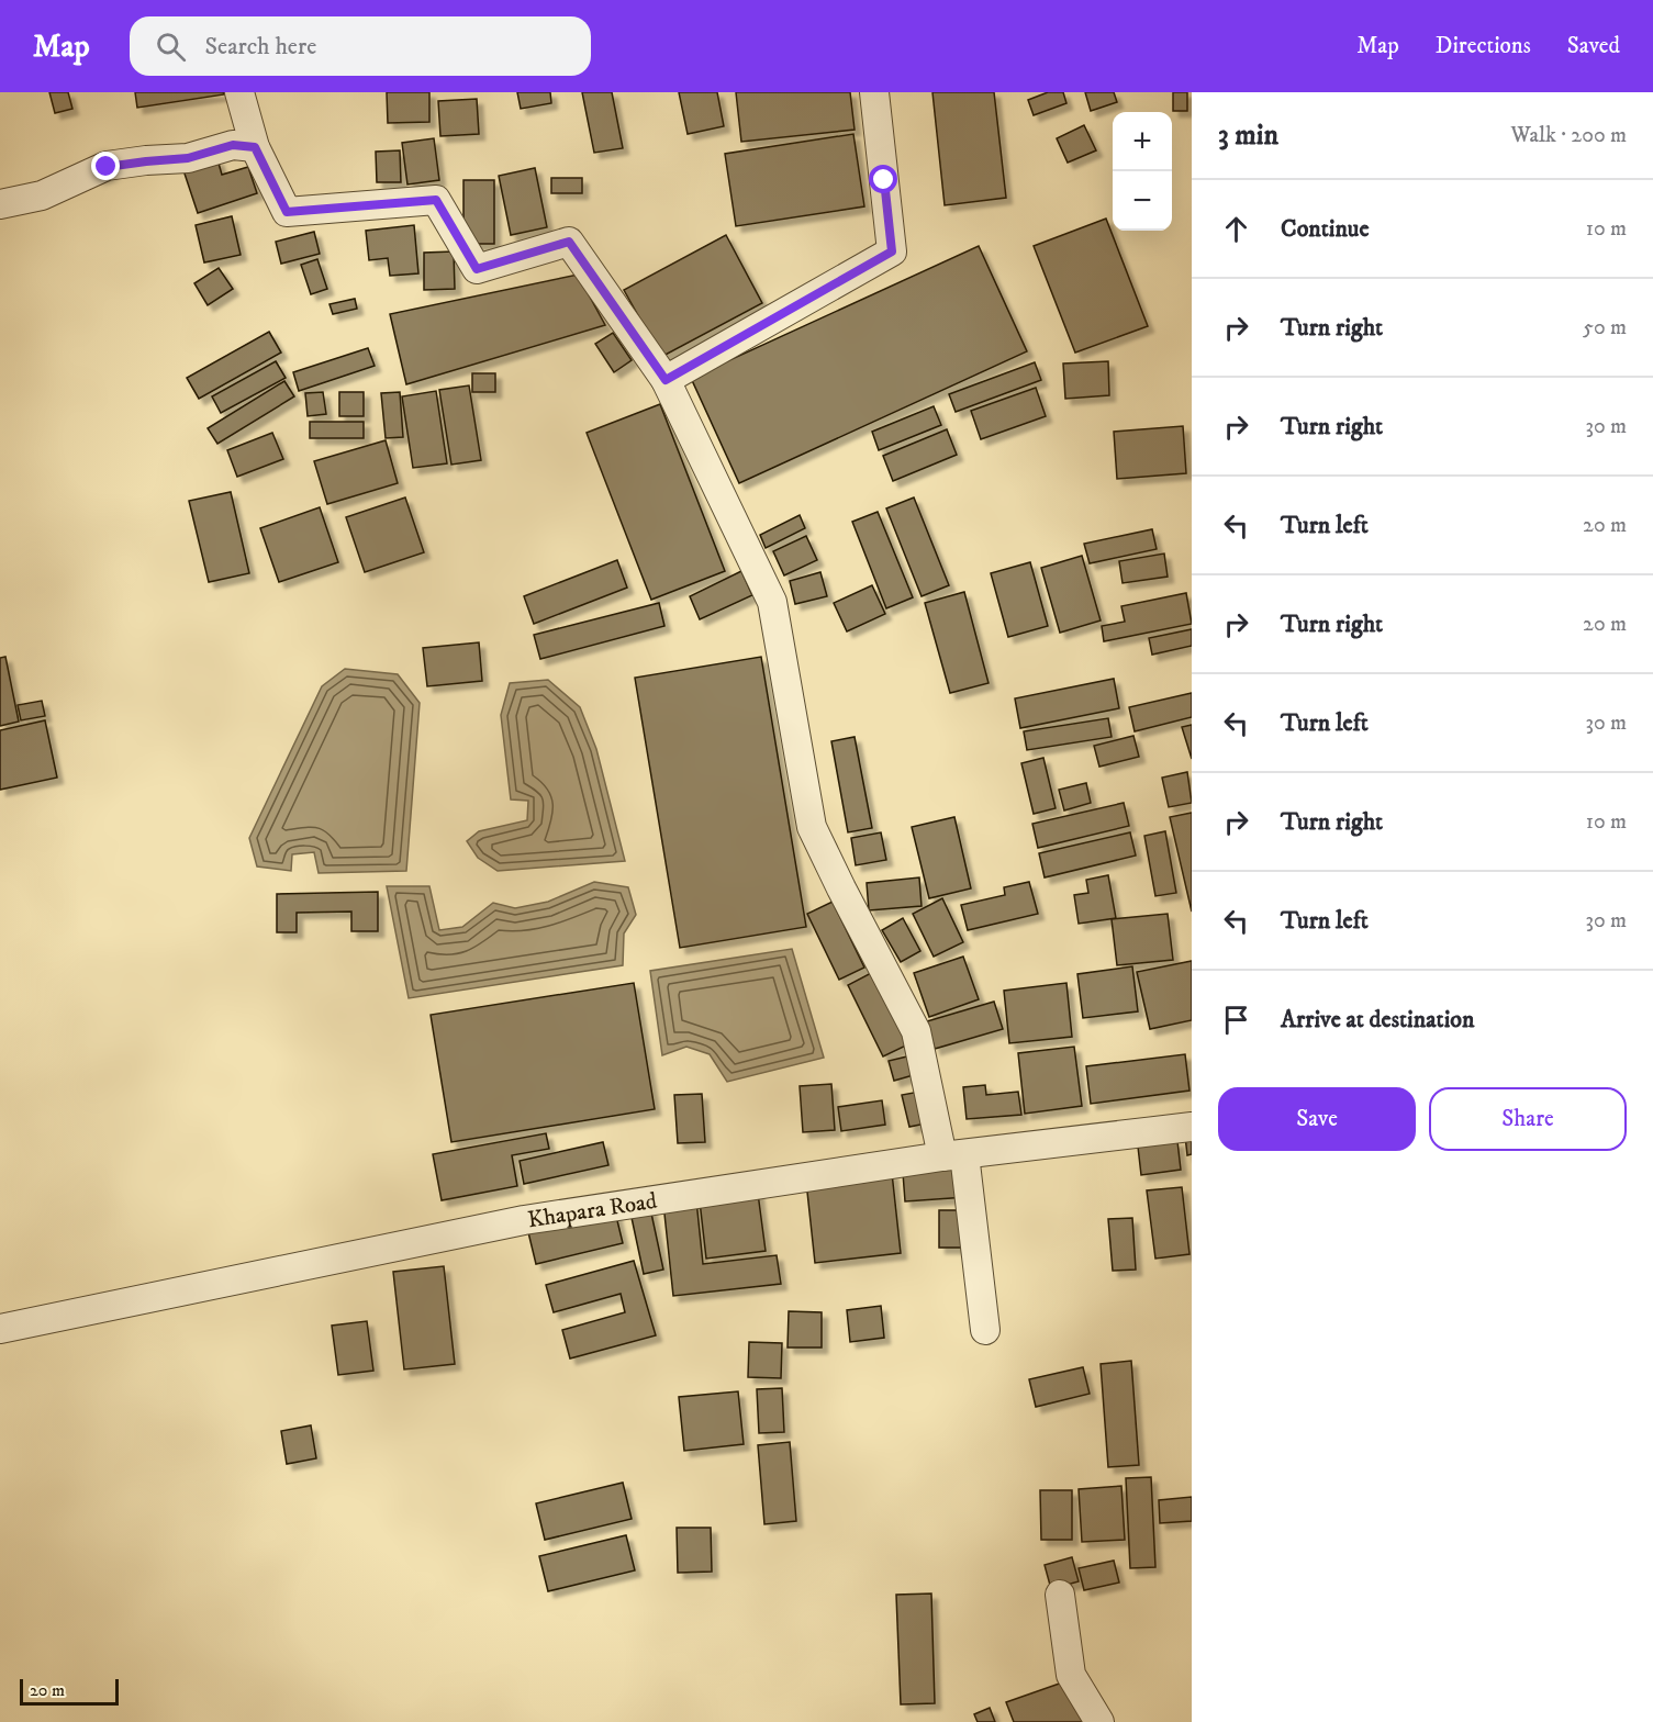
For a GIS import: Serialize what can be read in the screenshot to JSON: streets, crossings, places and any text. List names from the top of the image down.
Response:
{
  "streets": {
    "street": ["Khapara Road"]
  },
  "scale_bar": "20 m",
  "page": {
    "header": "Map",
    "search": "Search here",
    "nav": ["Map", "Directions", "Saved"],
    "heading": ["3 min", "Walk · 200 m"],
    "map_buttons": ["+", "−"],
    "list": [
      ["Continue", "10 m"],
      ["Turn right", "50 m"],
      ["Turn right", "30 m"],
      ["Turn left", "20 m"],
      ["Turn right", "20 m"],
      ["Turn left", "30 m"],
      ["Turn right", "10 m"],
      ["Turn left", "30 m"],
      "Arrive at destination"
    ],
    "buttons": ["Save", "Share"],
    "scale": "20 m"
  }
}
